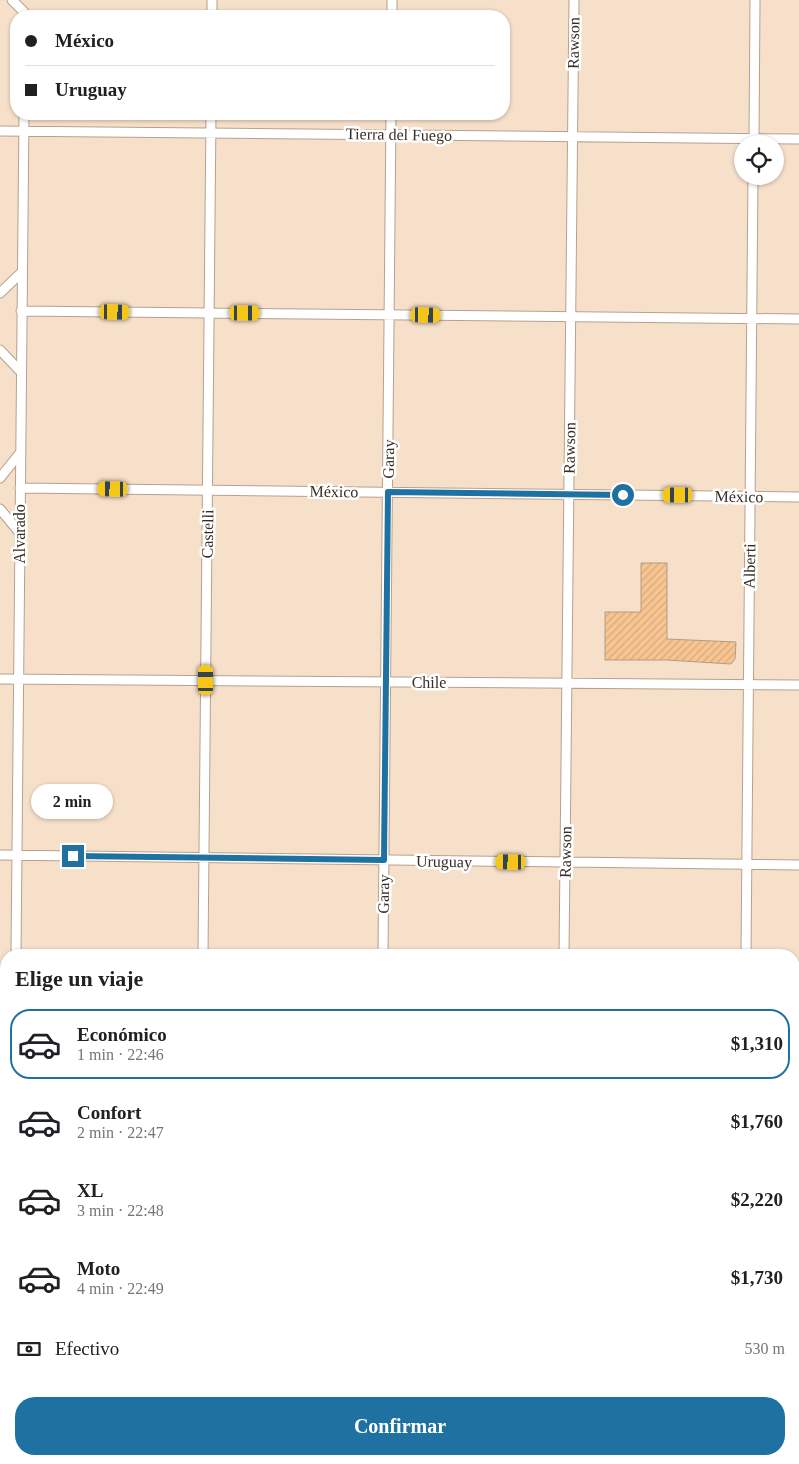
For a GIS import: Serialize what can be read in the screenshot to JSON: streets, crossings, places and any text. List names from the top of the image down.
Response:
{
  "streets": {
    "street": [
      "Rawson",
      "Tierra del Fuego",
      "Garay",
      "México",
      "Alvarado",
      "Castelli",
      "Alberti",
      "Chile",
      "Uruguay"
    ]
  },
  "crossings": [
    ["Rawson", "Tierra del Fuego"],
    ["Rawson", "México"],
    ["Rawson", "Chile"],
    ["Rawson", "Uruguay"],
    ["Tierra del Fuego", "Garay"],
    ["Tierra del Fuego", "Alvarado"],
    ["Tierra del Fuego", "Castelli"],
    ["Garay", "México"],
    ["Garay", "Chile"],
    ["Garay", "Uruguay"],
    ["México", "Alvarado"],
    ["México", "Castelli"],
    ["México", "Alberti"],
    ["Alvarado", "Chile"],
    ["Alvarado", "Uruguay"],
    ["Castelli", "Chile"],
    ["Castelli", "Uruguay"],
    ["Alberti", "Chile"],
    ["Alberti", "Uruguay"]
  ],
  "page": {
    "banner": ["México", "Uruguay"],
    "bubble": "2 min",
    "heading": "Elige un viaje",
    "list": [
      {
        "name": "Económico",
        "note": "1 min · 22:46",
        "value": "$1,310"
      },
      {
        "name": "Confort",
        "note": "2 min · 22:47",
        "value": "$1,760"
      },
      {
        "name": "XL",
        "note": "3 min · 22:48",
        "value": "$2,220"
      },
      {
        "name": "Moto",
        "note": "4 min · 22:49",
        "value": "$1,730"
      }
    ],
    "pay": ["Efectivo", "530 m"],
    "buttons": "Confirmar"
  }
}
